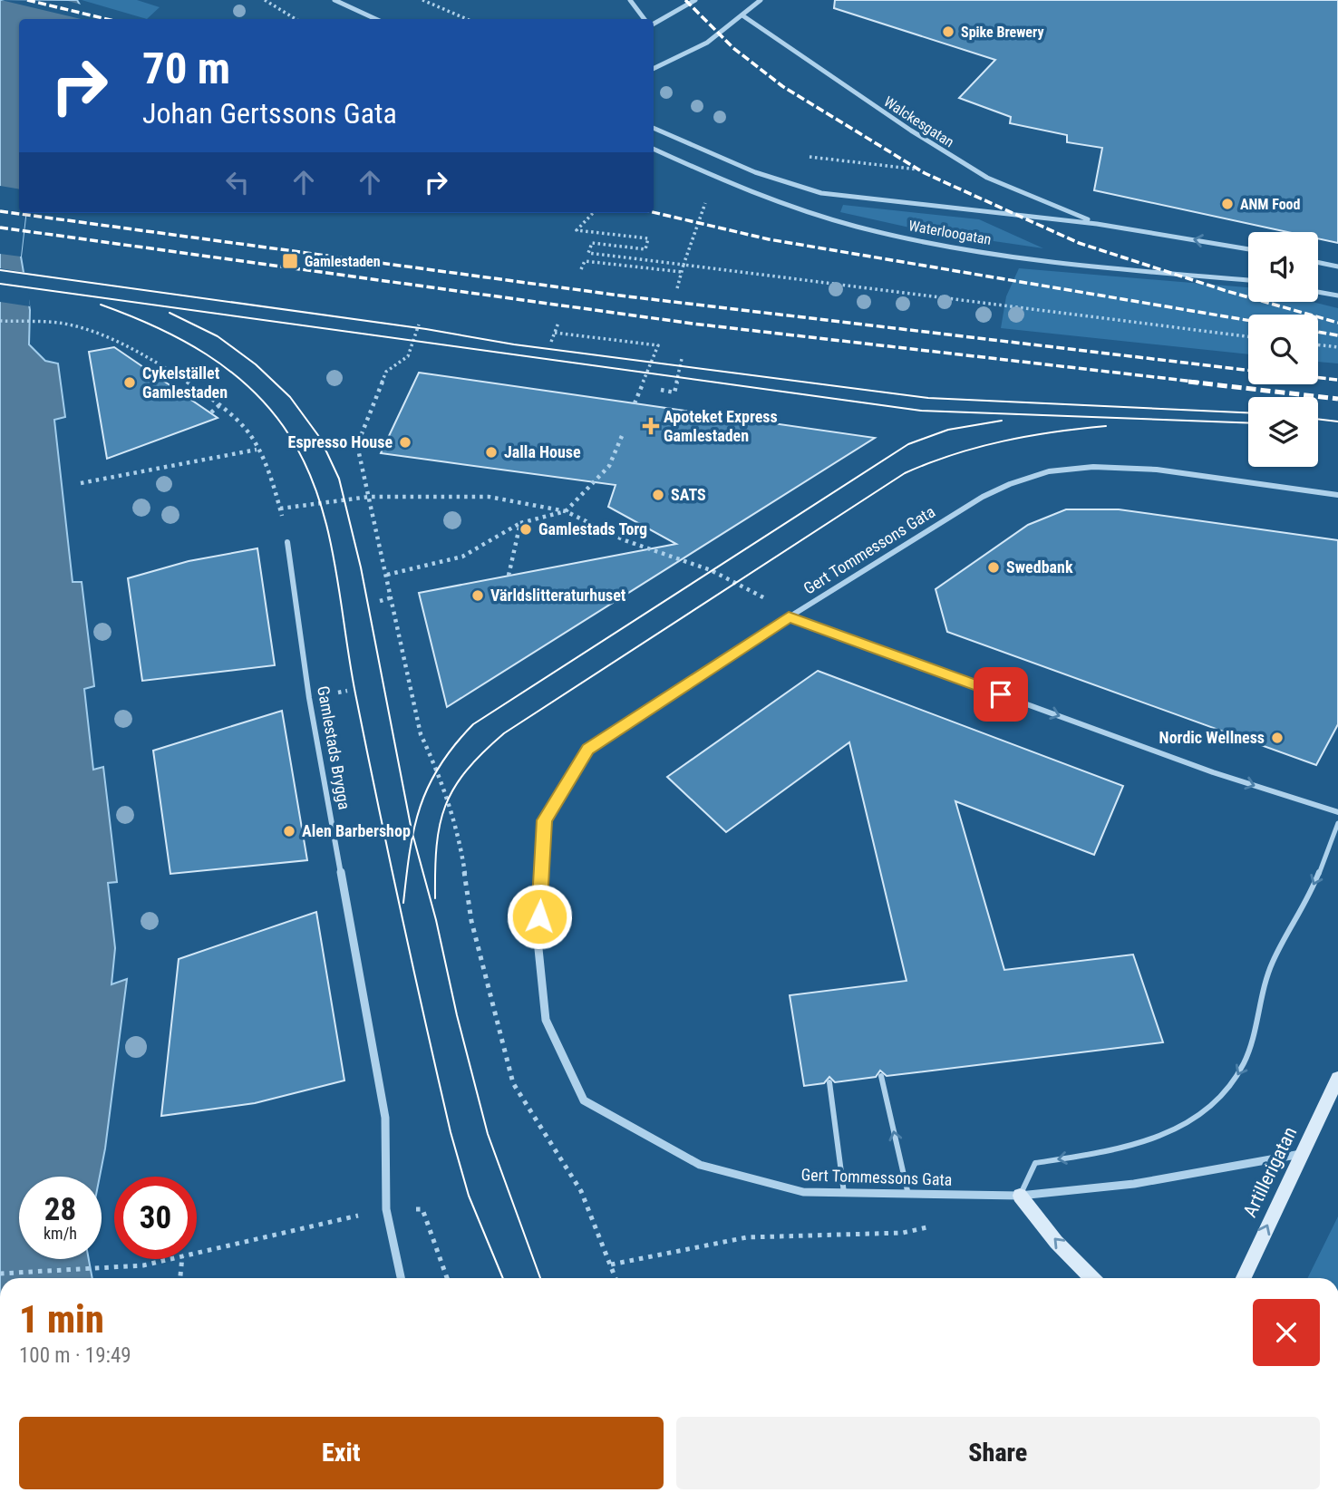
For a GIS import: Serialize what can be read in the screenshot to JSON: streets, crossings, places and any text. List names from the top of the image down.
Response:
{
  "streets": {
    "main road": ["Artillerigatan"],
    "street": [
      "Walckesgatan",
      "Waterloogatan",
      "Gert Tommessons Gata",
      "Gamlestads Brygga"
    ]
  },
  "crossings": [
    ["Walckesgatan", "Waterloogatan"],
    ["Gert Tommessons Gata", "Artillerigatan"]
  ],
  "one_way": ["Artillerigatan"],
  "places": {
    "other": [
      "Spike Brewery",
      "ANM Food",
      "Cykelstället Gamlestaden",
      "Espresso House",
      "Jalla House",
      "SATS",
      "Gamlestads Torg",
      "Swedbank",
      "Världslitteraturhuset",
      "Nordic Wellness",
      "Alen Barbershop"
    ],
    "transit": ["Gamlestaden"],
    "health": ["Apoteket Express Gamlestaden"]
  },
  "page": {
    "turn": ["70 m", "Johan Gertssons Gata"],
    "speed": "28 km/h",
    "limit": "30",
    "heading": ["1 min", "100 m · 19:49"],
    "buttons": ["Exit", "Share"]
  }
}
